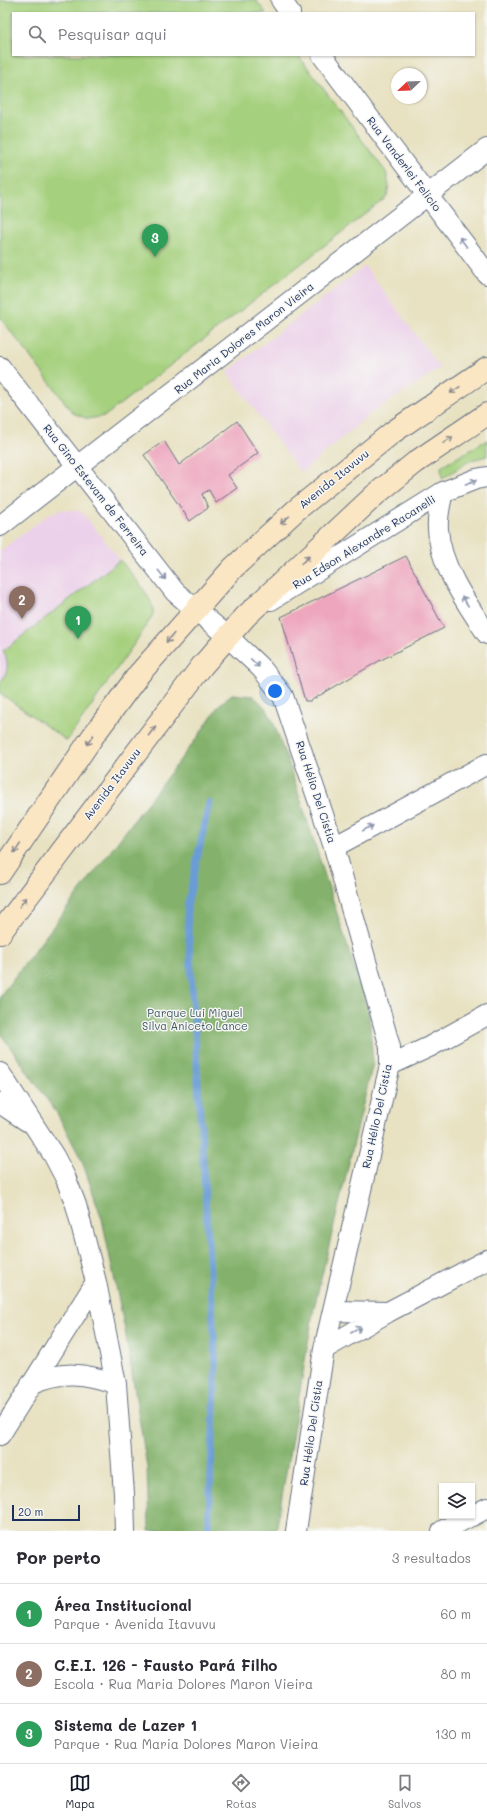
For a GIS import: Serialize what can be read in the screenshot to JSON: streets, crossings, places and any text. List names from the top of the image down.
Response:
{
  "streets": {
    "main road": ["Avenida Itavuvu"],
    "street": [
      "Rua Vanderlei Felicio",
      "Rua Maria Dolores Maron Vieira",
      "Rua Gino Estevam de Ferreira",
      "Rua Edson Alexandre Racanelli",
      "Rua Hélio Del Cístia"
    ]
  },
  "crossings": [
    ["Rua Vanderlei Felicio", "Rua Maria Dolores Maron Vieira"],
    ["Rua Maria Dolores Maron Vieira", "Rua Gino Estevam de Ferreira"],
    ["Avenida Itavuvu", "Rua Gino Estevam de Ferreira"],
    ["Avenida Itavuvu", "Rua Edson Alexandre Racanelli"],
    ["Avenida Itavuvu", "Rua Hélio Del Cístia"]
  ],
  "one_way": ["Rua Vanderlei Felicio", "Rua Gino Estevam de Ferreira"],
  "parks": ["Parque Lui Miguel Silva Aniceto Lance"],
  "scale_bar": "20 m",
  "north": "bottom left",
  "page": {
    "search": "Pesquisar aqui",
    "pins": ["3", "2", "1"],
    "scale": "20 m",
    "heading": ["Por perto", "3 resultados"],
    "list": [
      {
        "mark": "1",
        "name": "Área Institucional",
        "note": "Parque · Avenida Itavuvu",
        "value": "60 m"
      },
      {
        "mark": "2",
        "name": "C.E.I. 126 - Fausto Pará Filho",
        "note": "Escola · Rua Maria Dolores Maron Vieira",
        "value": "80 m"
      },
      {
        "mark": "3",
        "name": "Sistema de Lazer 1",
        "note": "Parque · Rua Maria Dolores Maron Vieira",
        "value": "130 m"
      }
    ],
    "nav": ["Mapa", "Rotas", "Salvos"]
  }
}
